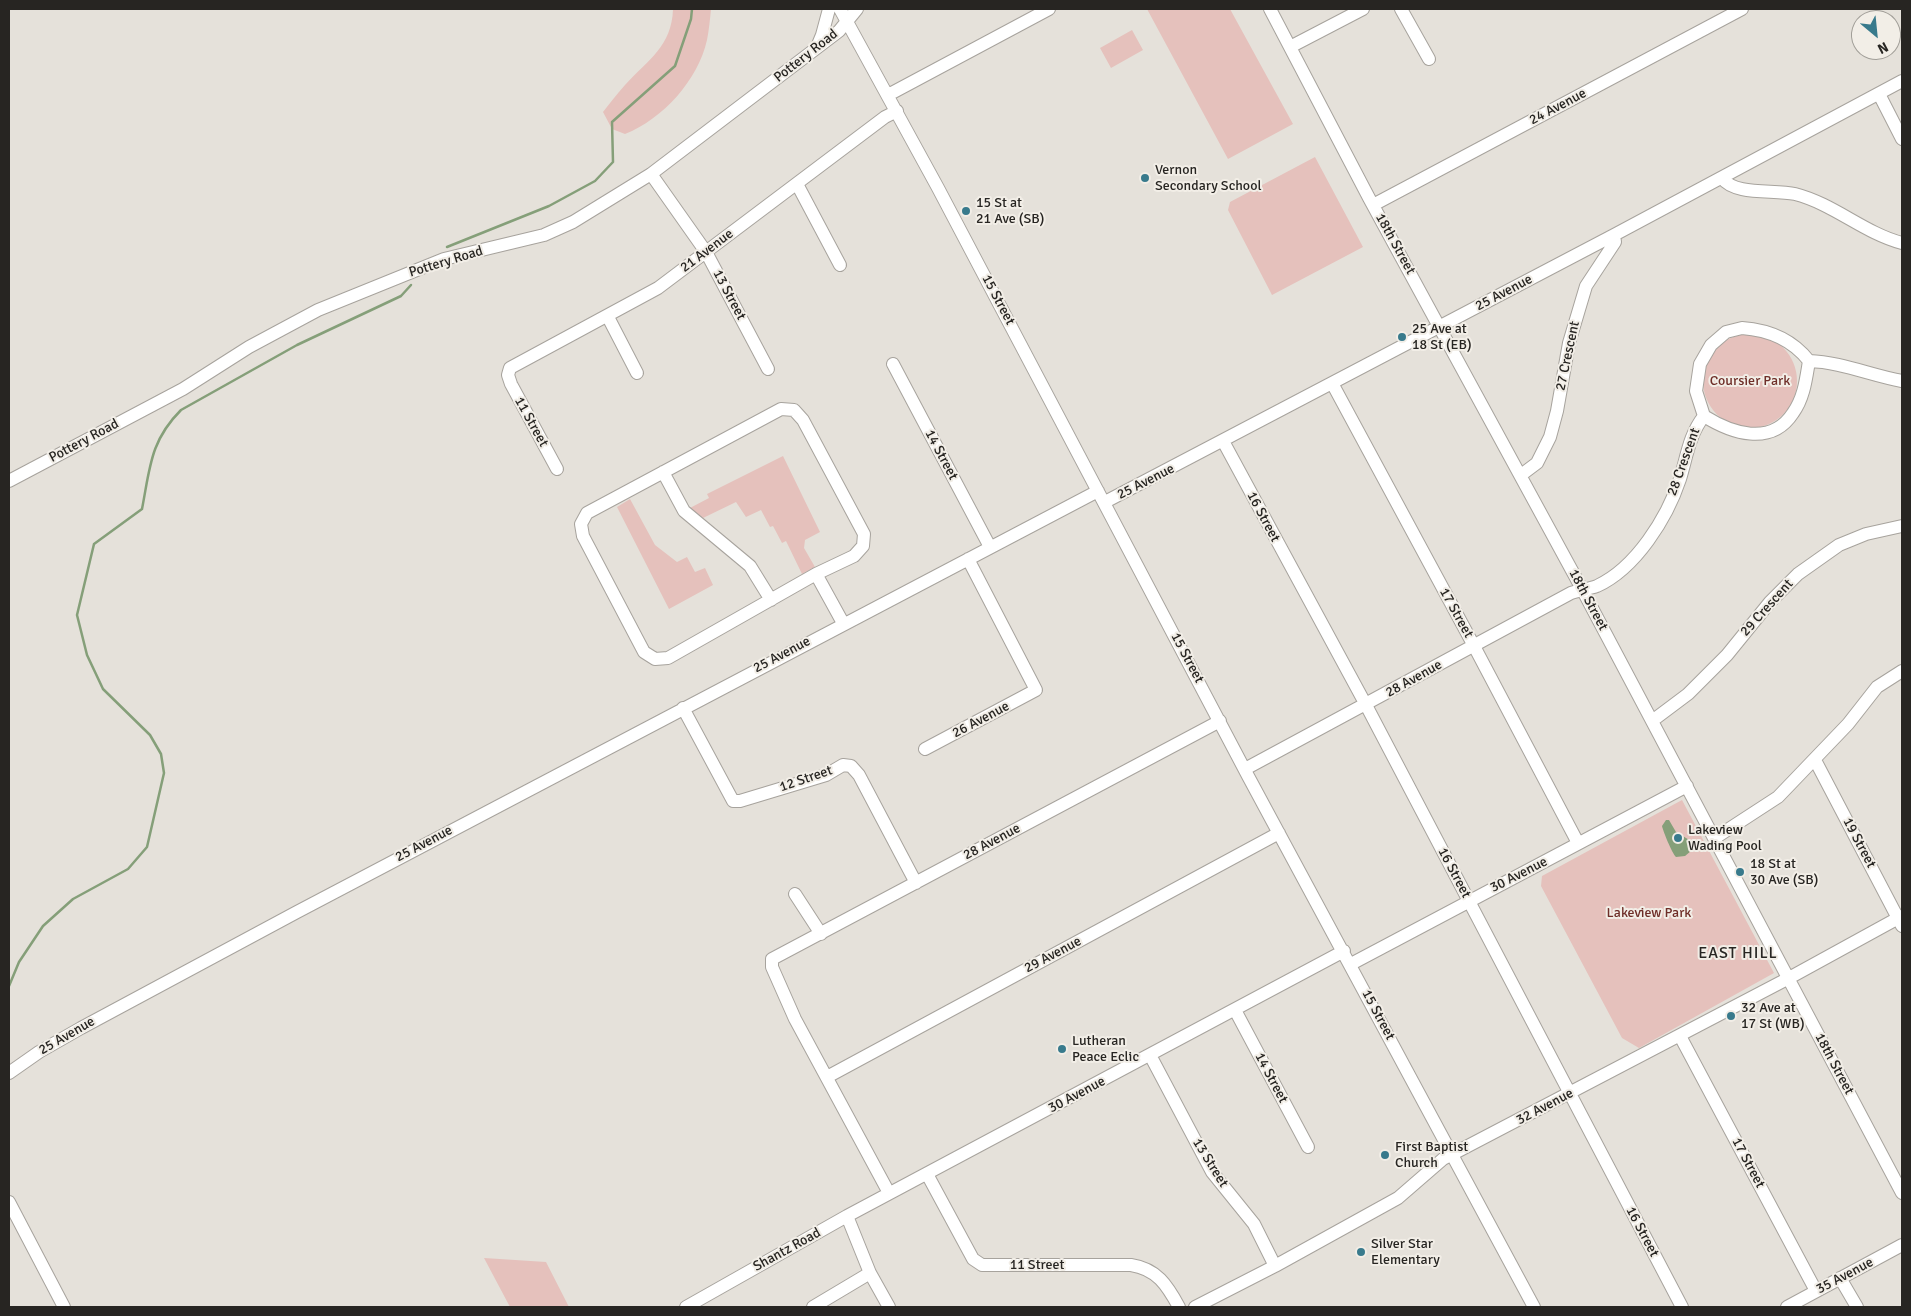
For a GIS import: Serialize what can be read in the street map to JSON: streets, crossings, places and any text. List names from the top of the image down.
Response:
{
  "streets": {
    "street": [
      "Pottery Road",
      "24 Avenue",
      "18th Street",
      "21 Avenue",
      "25 Avenue",
      "13 Street",
      "15 Street",
      "27 Crescent",
      "11 Street",
      "14 Street",
      "28 Crescent",
      "16 Street",
      "29 Crescent",
      "17 Street",
      "28 Avenue",
      "26 Avenue",
      "12 Street",
      "19 Street",
      "30 Avenue",
      "29 Avenue",
      "32 Avenue",
      "Shantz Road",
      "35 Avenue"
    ]
  },
  "crossings": [
    ["Pottery Road", "13 Street"],
    ["Pottery Road", "15 Street"],
    ["24 Avenue", "18th Street"],
    ["18th Street", "25 Avenue"],
    ["18th Street", "27 Crescent"],
    ["18th Street", "28 Crescent"],
    ["18th Street", "29 Crescent"],
    ["18th Street", "28 Avenue"],
    ["18th Street", "30 Avenue"],
    ["18th Street", "32 Avenue"],
    ["21 Avenue", "13 Street"],
    ["21 Avenue", "15 Street"],
    ["21 Avenue", "11 Street"],
    ["25 Avenue", "15 Street"],
    ["25 Avenue", "27 Crescent"],
    ["25 Avenue", "14 Street"],
    ["25 Avenue", "16 Street"],
    ["25 Avenue", "17 Street"],
    ["25 Avenue", "26 Avenue"],
    ["25 Avenue", "12 Street"],
    ["13 Street", "30 Avenue"],
    ["13 Street", "32 Avenue"],
    ["15 Street", "28 Avenue"],
    ["15 Street", "30 Avenue"],
    ["15 Street", "29 Avenue"],
    ["15 Street", "32 Avenue"],
    ["11 Street", "30 Avenue"],
    ["14 Street", "30 Avenue"],
    ["28 Crescent", "28 Avenue"],
    ["16 Street", "28 Avenue"],
    ["16 Street", "30 Avenue"],
    ["16 Street", "32 Avenue"],
    ["17 Street", "28 Avenue"],
    ["17 Street", "30 Avenue"],
    ["17 Street", "32 Avenue"],
    ["17 Street", "35 Avenue"],
    ["28 Avenue", "12 Street"],
    ["28 Avenue", "29 Avenue"],
    ["19 Street", "32 Avenue"],
    ["30 Avenue", "Shantz Road"]
  ],
  "districts": ["EAST HILL"],
  "parks": ["Coursier Park", "Lakeview Park"],
  "places": [
    "Vernon Secondary School",
    "15 St at 21 Ave (SB)",
    "25 Ave at 18 St (EB)",
    "Lakeview Wading Pool",
    "18 St at 30 Ave (SB)",
    "32 Ave at 17 St (WB)",
    "Lutheran Peace Eclic",
    "First Baptist Church",
    "Silver Star Elementary"
  ],
  "north": "bottom right"
}
